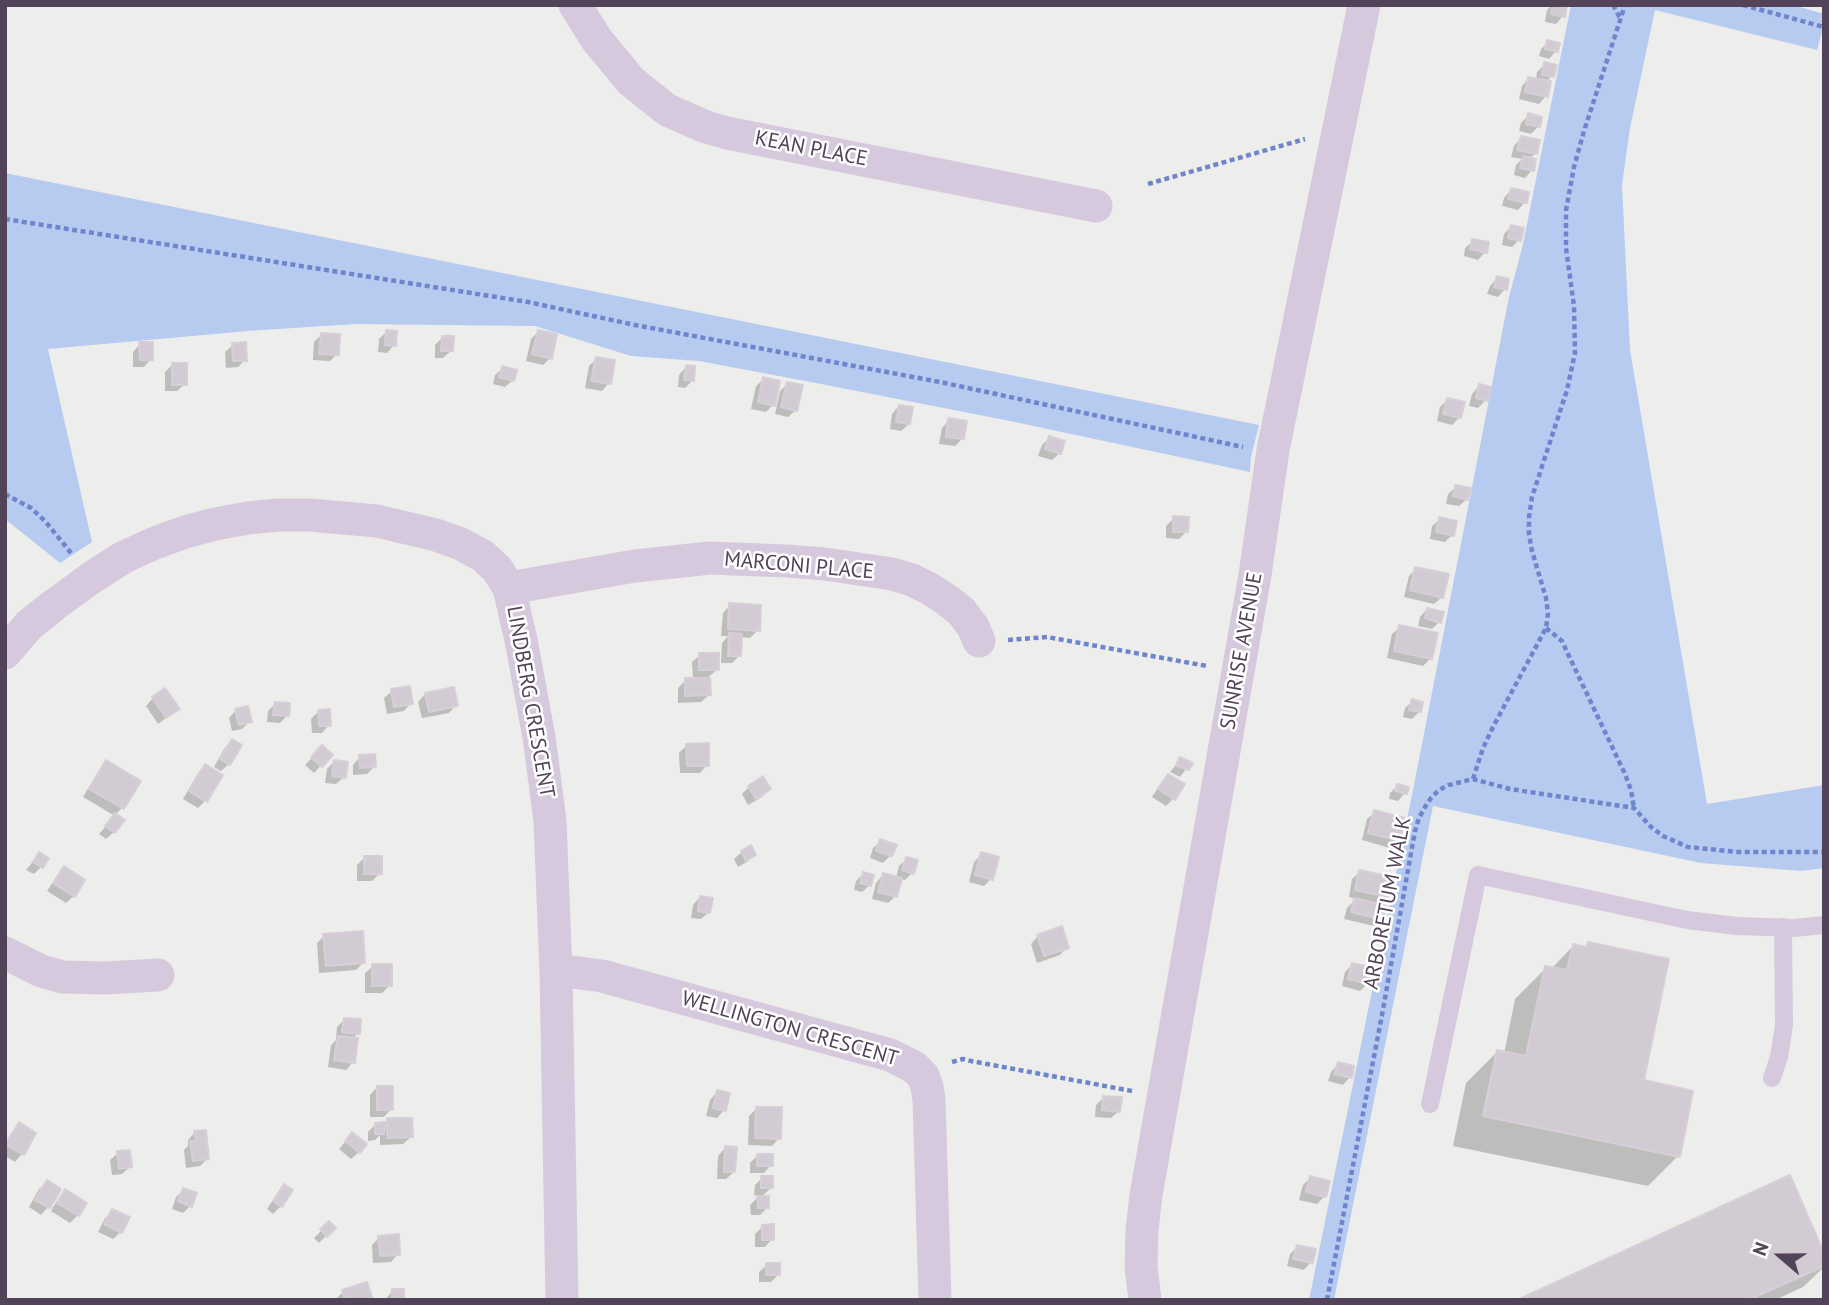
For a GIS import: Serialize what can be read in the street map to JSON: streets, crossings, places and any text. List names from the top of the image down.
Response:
{
  "streets": {
    "street": [
      "KEAN PLACE",
      "MARCONI PLACE",
      "SUNRISE AVENUE",
      "LINDBERG CRESCENT",
      "WELLINGTON CRESCENT"
    ],
    "path": ["ARBORETUM WALK"]
  },
  "crossings": [
    ["MARCONI PLACE", "LINDBERG CRESCENT"],
    ["LINDBERG CRESCENT", "WELLINGTON CRESCENT"]
  ],
  "north": "left"
}
